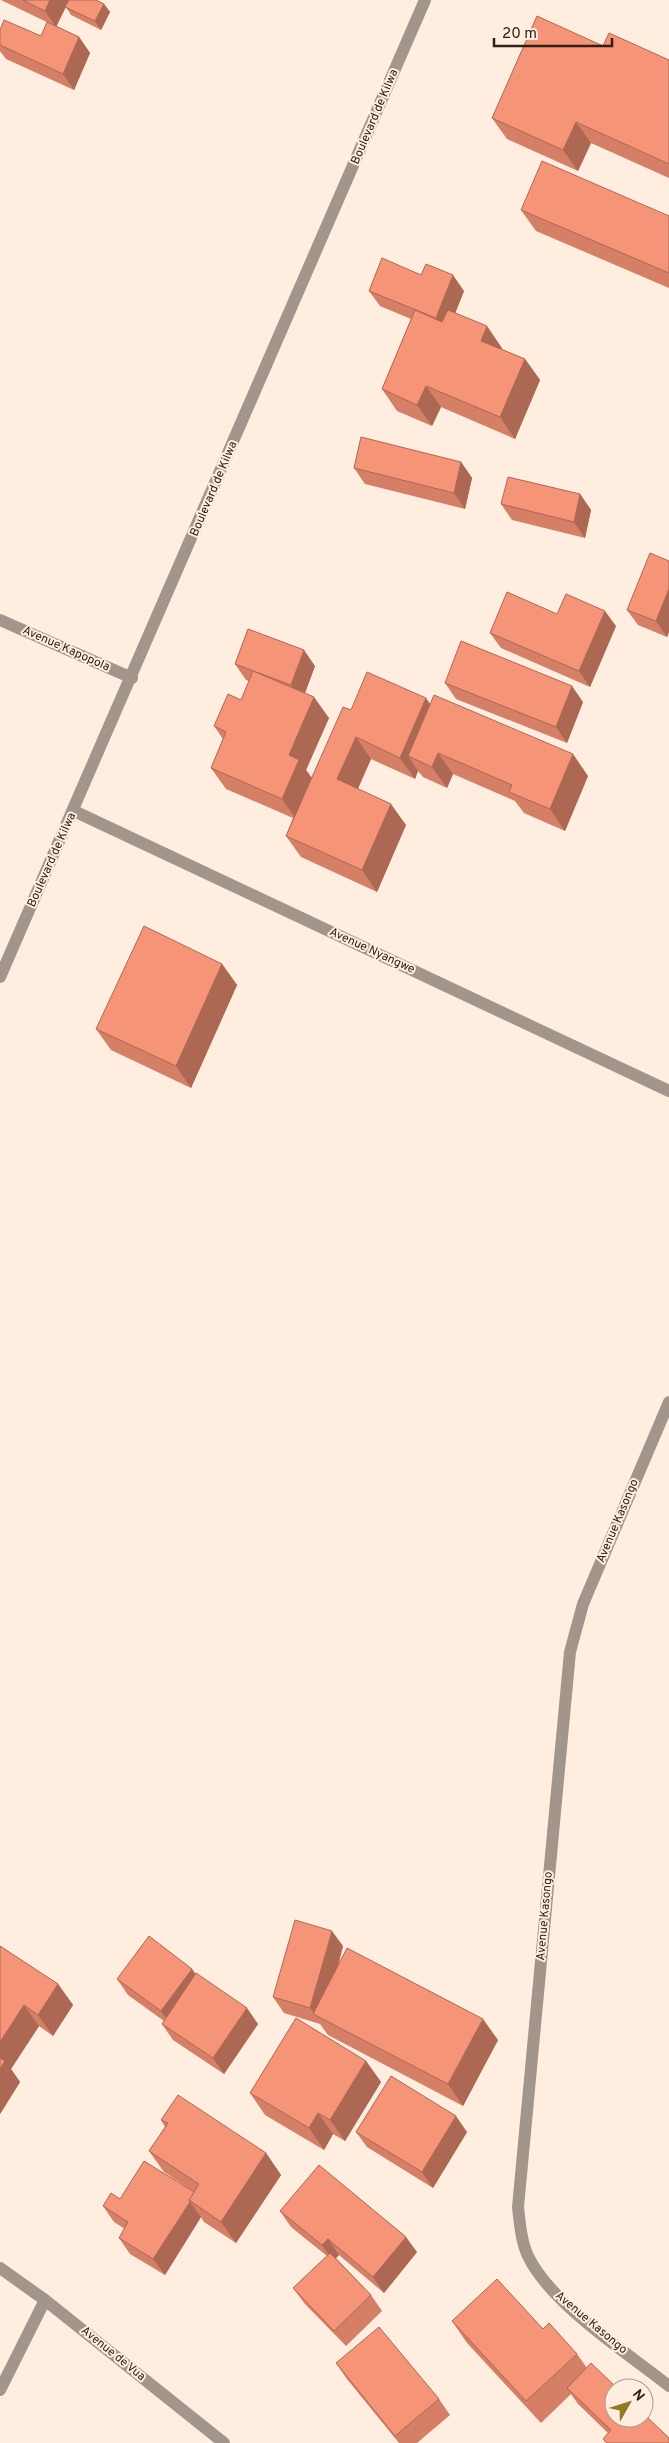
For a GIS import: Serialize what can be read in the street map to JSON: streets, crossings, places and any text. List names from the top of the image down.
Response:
{
  "streets": {
    "street": [
      "Boulevard de Kilwa",
      "Avenue Kapopola",
      "Avenue Nyangwe",
      "Avenue Kasongo",
      "Avenue de Vua"
    ]
  },
  "crossings": [
    ["Boulevard de Kilwa", "Avenue Kapopola"],
    ["Boulevard de Kilwa", "Avenue Nyangwe"]
  ],
  "scale_bar": "20 m",
  "north": "top right"
}
